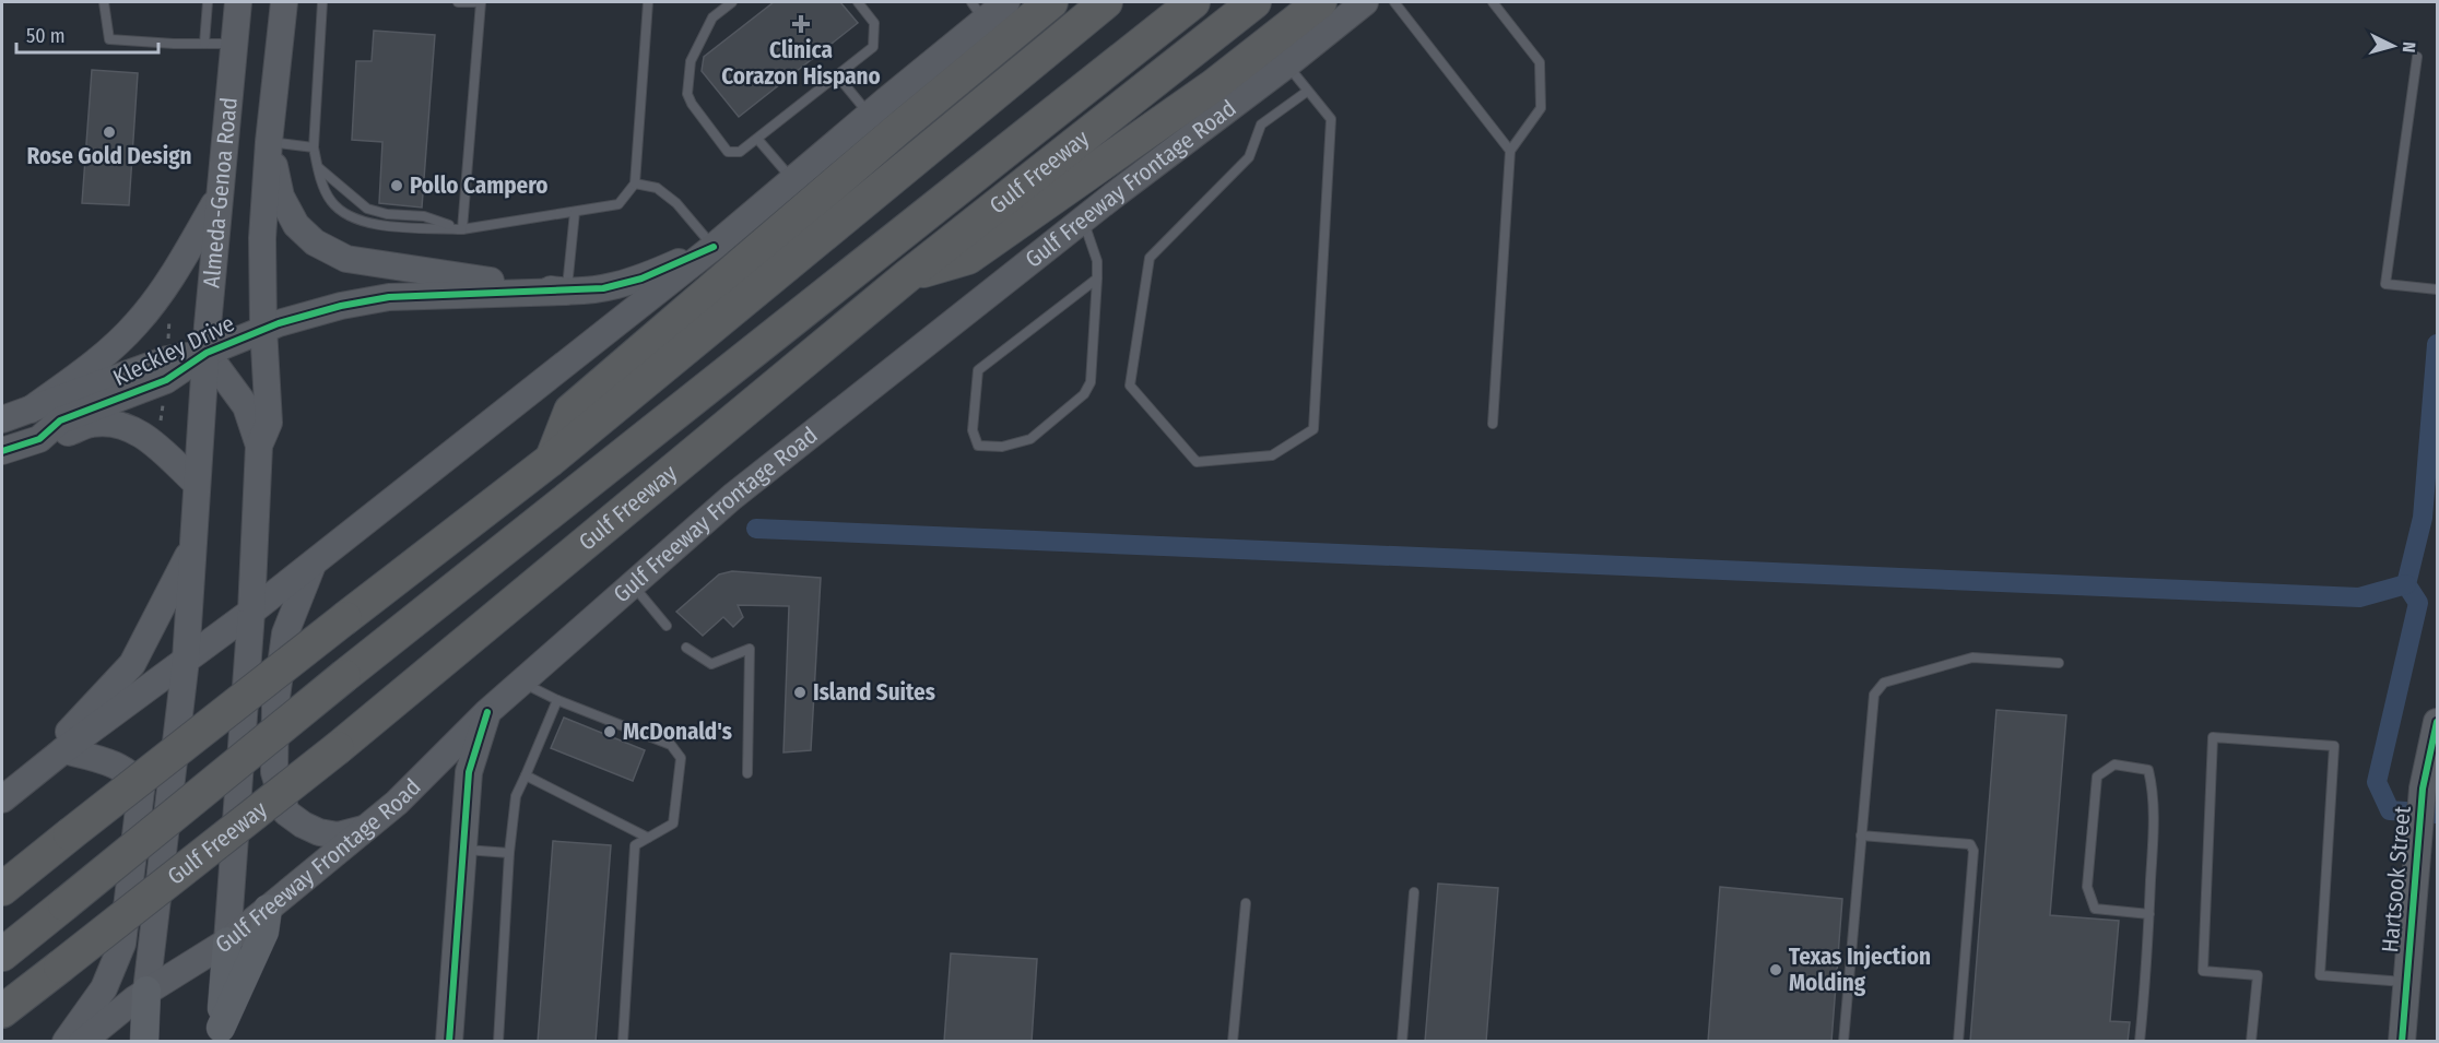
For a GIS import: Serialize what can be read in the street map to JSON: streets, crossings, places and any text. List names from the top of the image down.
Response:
{
  "streets": {
    "highway": ["Gulf Freeway"],
    "main road": [
      "Gulf Freeway Frontage Road",
      "Almeda-Genoa Road",
      "Kleckley Drive",
      "Hartsook Street"
    ]
  },
  "crossings": [
    ["Gulf Freeway Frontage Road", "Almeda-Genoa Road"],
    ["Almeda-Genoa Road", "Kleckley Drive"]
  ],
  "places": {
    "health": ["Clinica Corazon Hispano"],
    "other": [
      "Rose Gold Design",
      "Pollo Campero",
      "Island Suites",
      "McDonald's",
      "Texas Injection Molding"
    ]
  },
  "scale_bar": "50 m",
  "north": "right"
}
